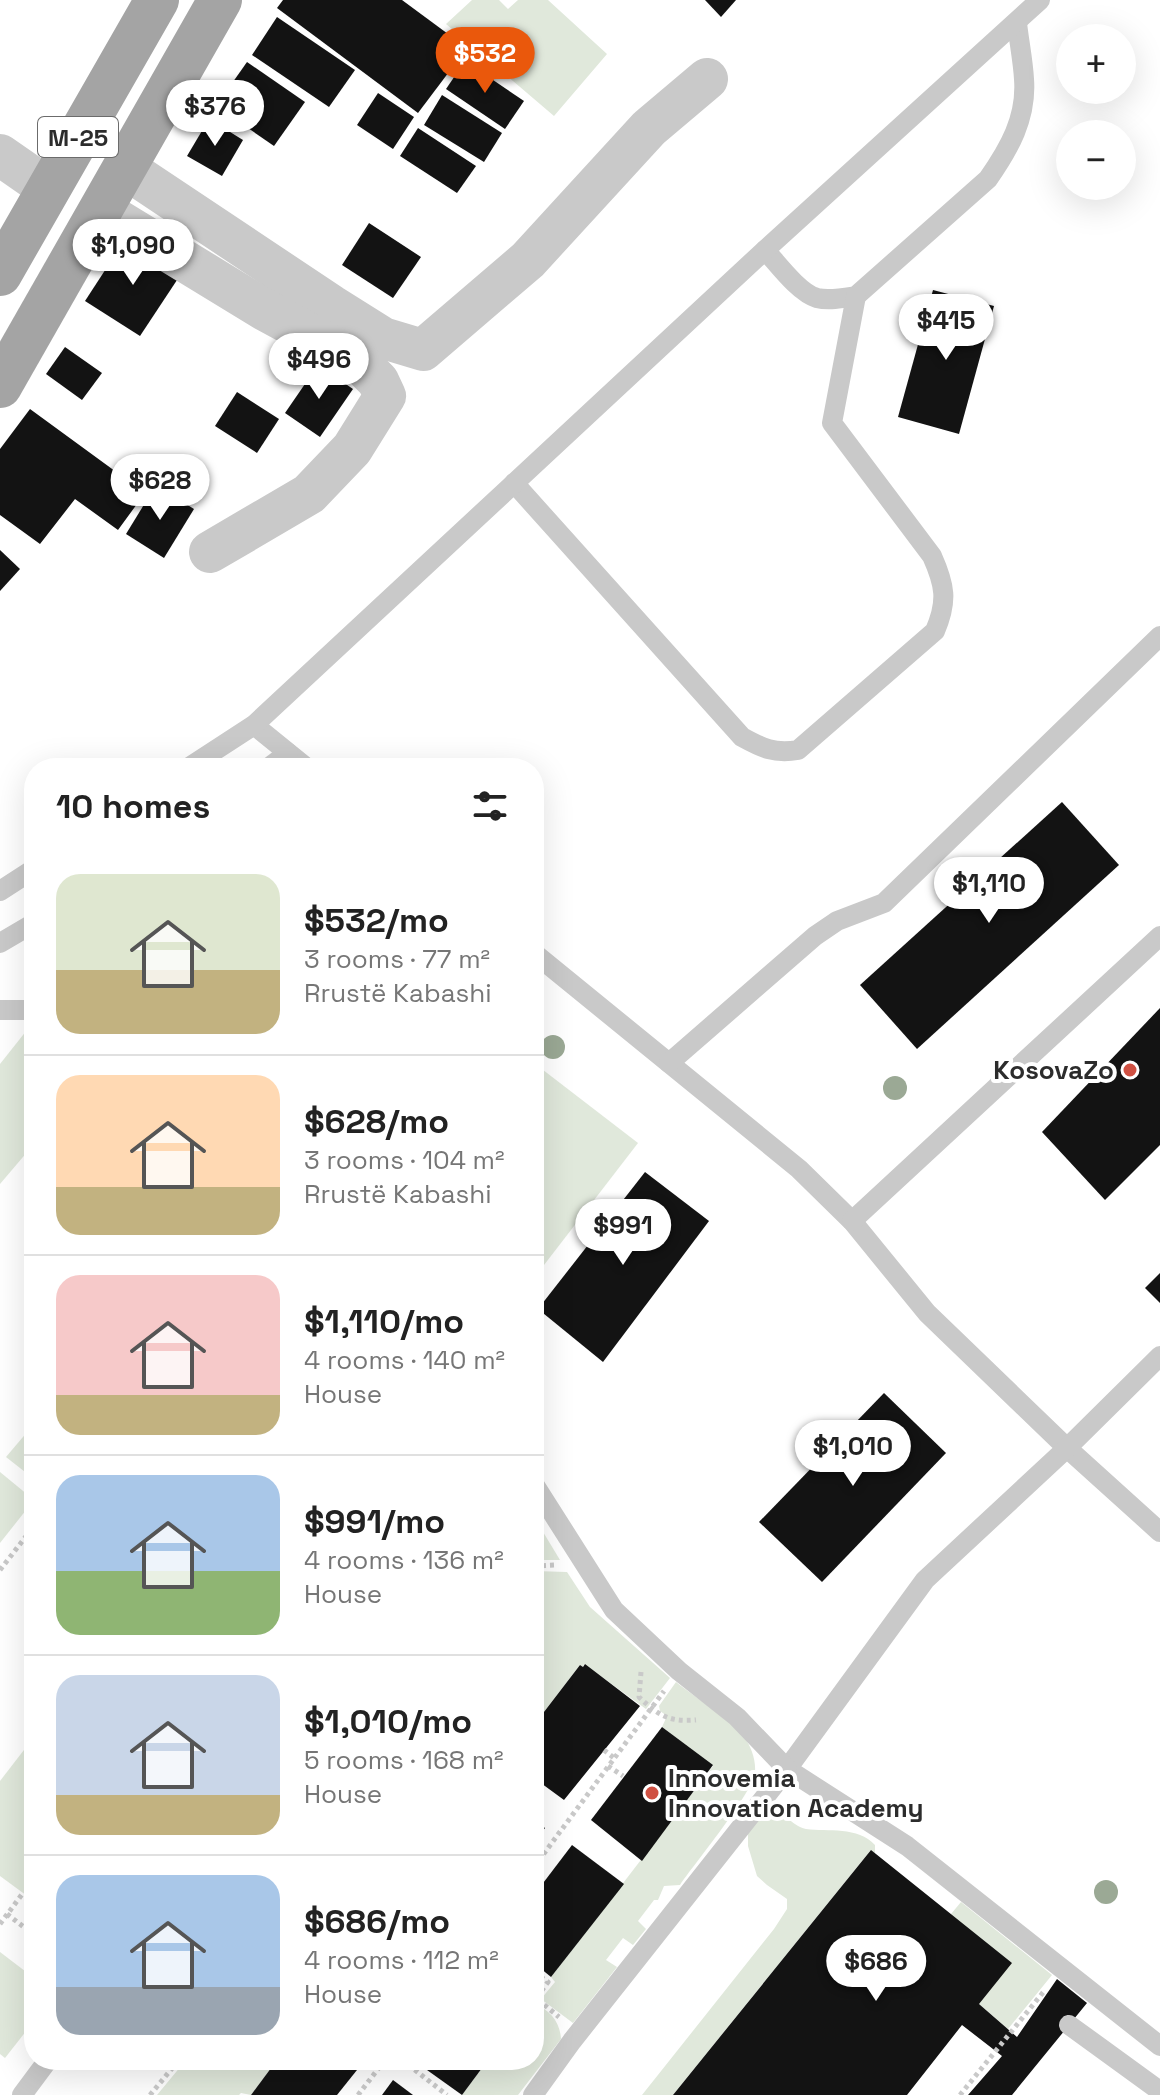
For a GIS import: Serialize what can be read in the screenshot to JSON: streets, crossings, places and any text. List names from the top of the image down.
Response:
{
  "streets": {
    "main road": ["M-25"]
  },
  "places": ["KosovaZo", "Innovemia Innovation Academy"],
  "page": {
    "map_buttons": ["+", "−"],
    "price": [
      "$532",
      "$376",
      "$1,090",
      "$415",
      "$496",
      "$628",
      "$1,110",
      "$991",
      "$1,010",
      "$686"
    ],
    "heading": "10 homes",
    "list": [
      {
        "name": "$532/mo",
        "note": "3 rooms · 77 m² · Rrustë Kabashi"
      },
      {
        "name": "$628/mo",
        "note": "3 rooms · 104 m² · Rrustë Kabashi"
      },
      {
        "name": "$1,110/mo",
        "note": "4 rooms · 140 m² · House"
      },
      {
        "name": "$991/mo",
        "note": "4 rooms · 136 m² · House"
      },
      {
        "name": "$1,010/mo",
        "note": "5 rooms · 168 m² · House"
      },
      {
        "name": "$686/mo",
        "note": "4 rooms · 112 m² · House"
      }
    ]
  }
}
